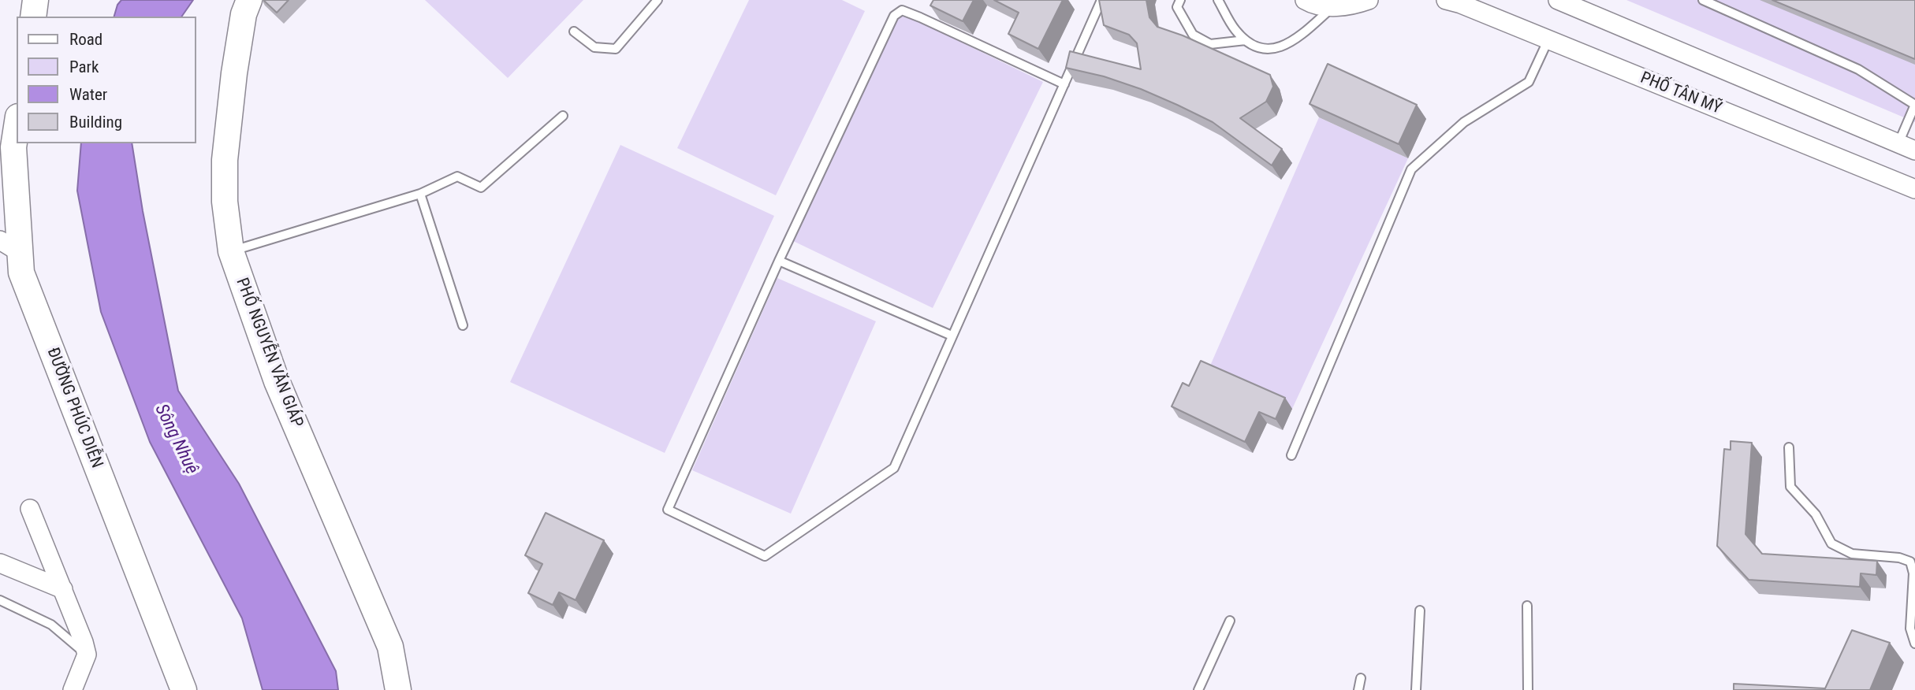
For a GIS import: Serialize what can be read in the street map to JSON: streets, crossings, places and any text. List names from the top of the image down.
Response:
{
  "streets": {
    "street": ["PHỐ TÂN MỸ", "PHỐ NGUYỄN VĂN GIÁP", "ĐƯỜNG PHÚC DIỄN"]
  },
  "water": ["Sông Nhuệ"],
  "legend": [
    "Road",
    "Park",
    "Water",
    "Building"
  ]
}
